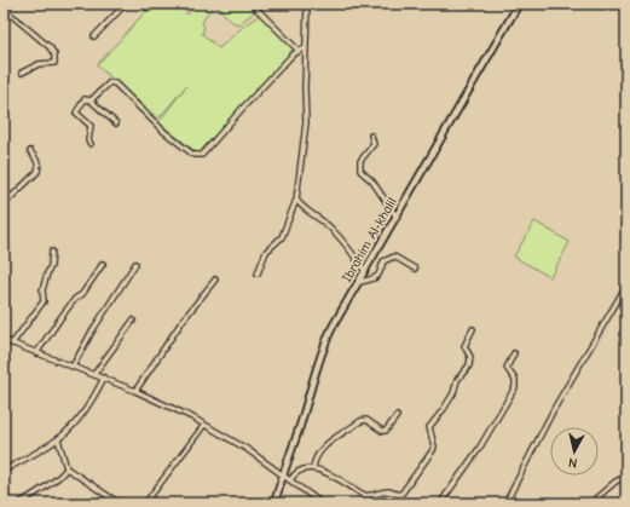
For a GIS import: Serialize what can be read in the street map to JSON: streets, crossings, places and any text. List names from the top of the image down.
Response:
{
  "streets": {
    "street": ["Ibrahim Al-khalil"]
  },
  "north": "bottom"
}
